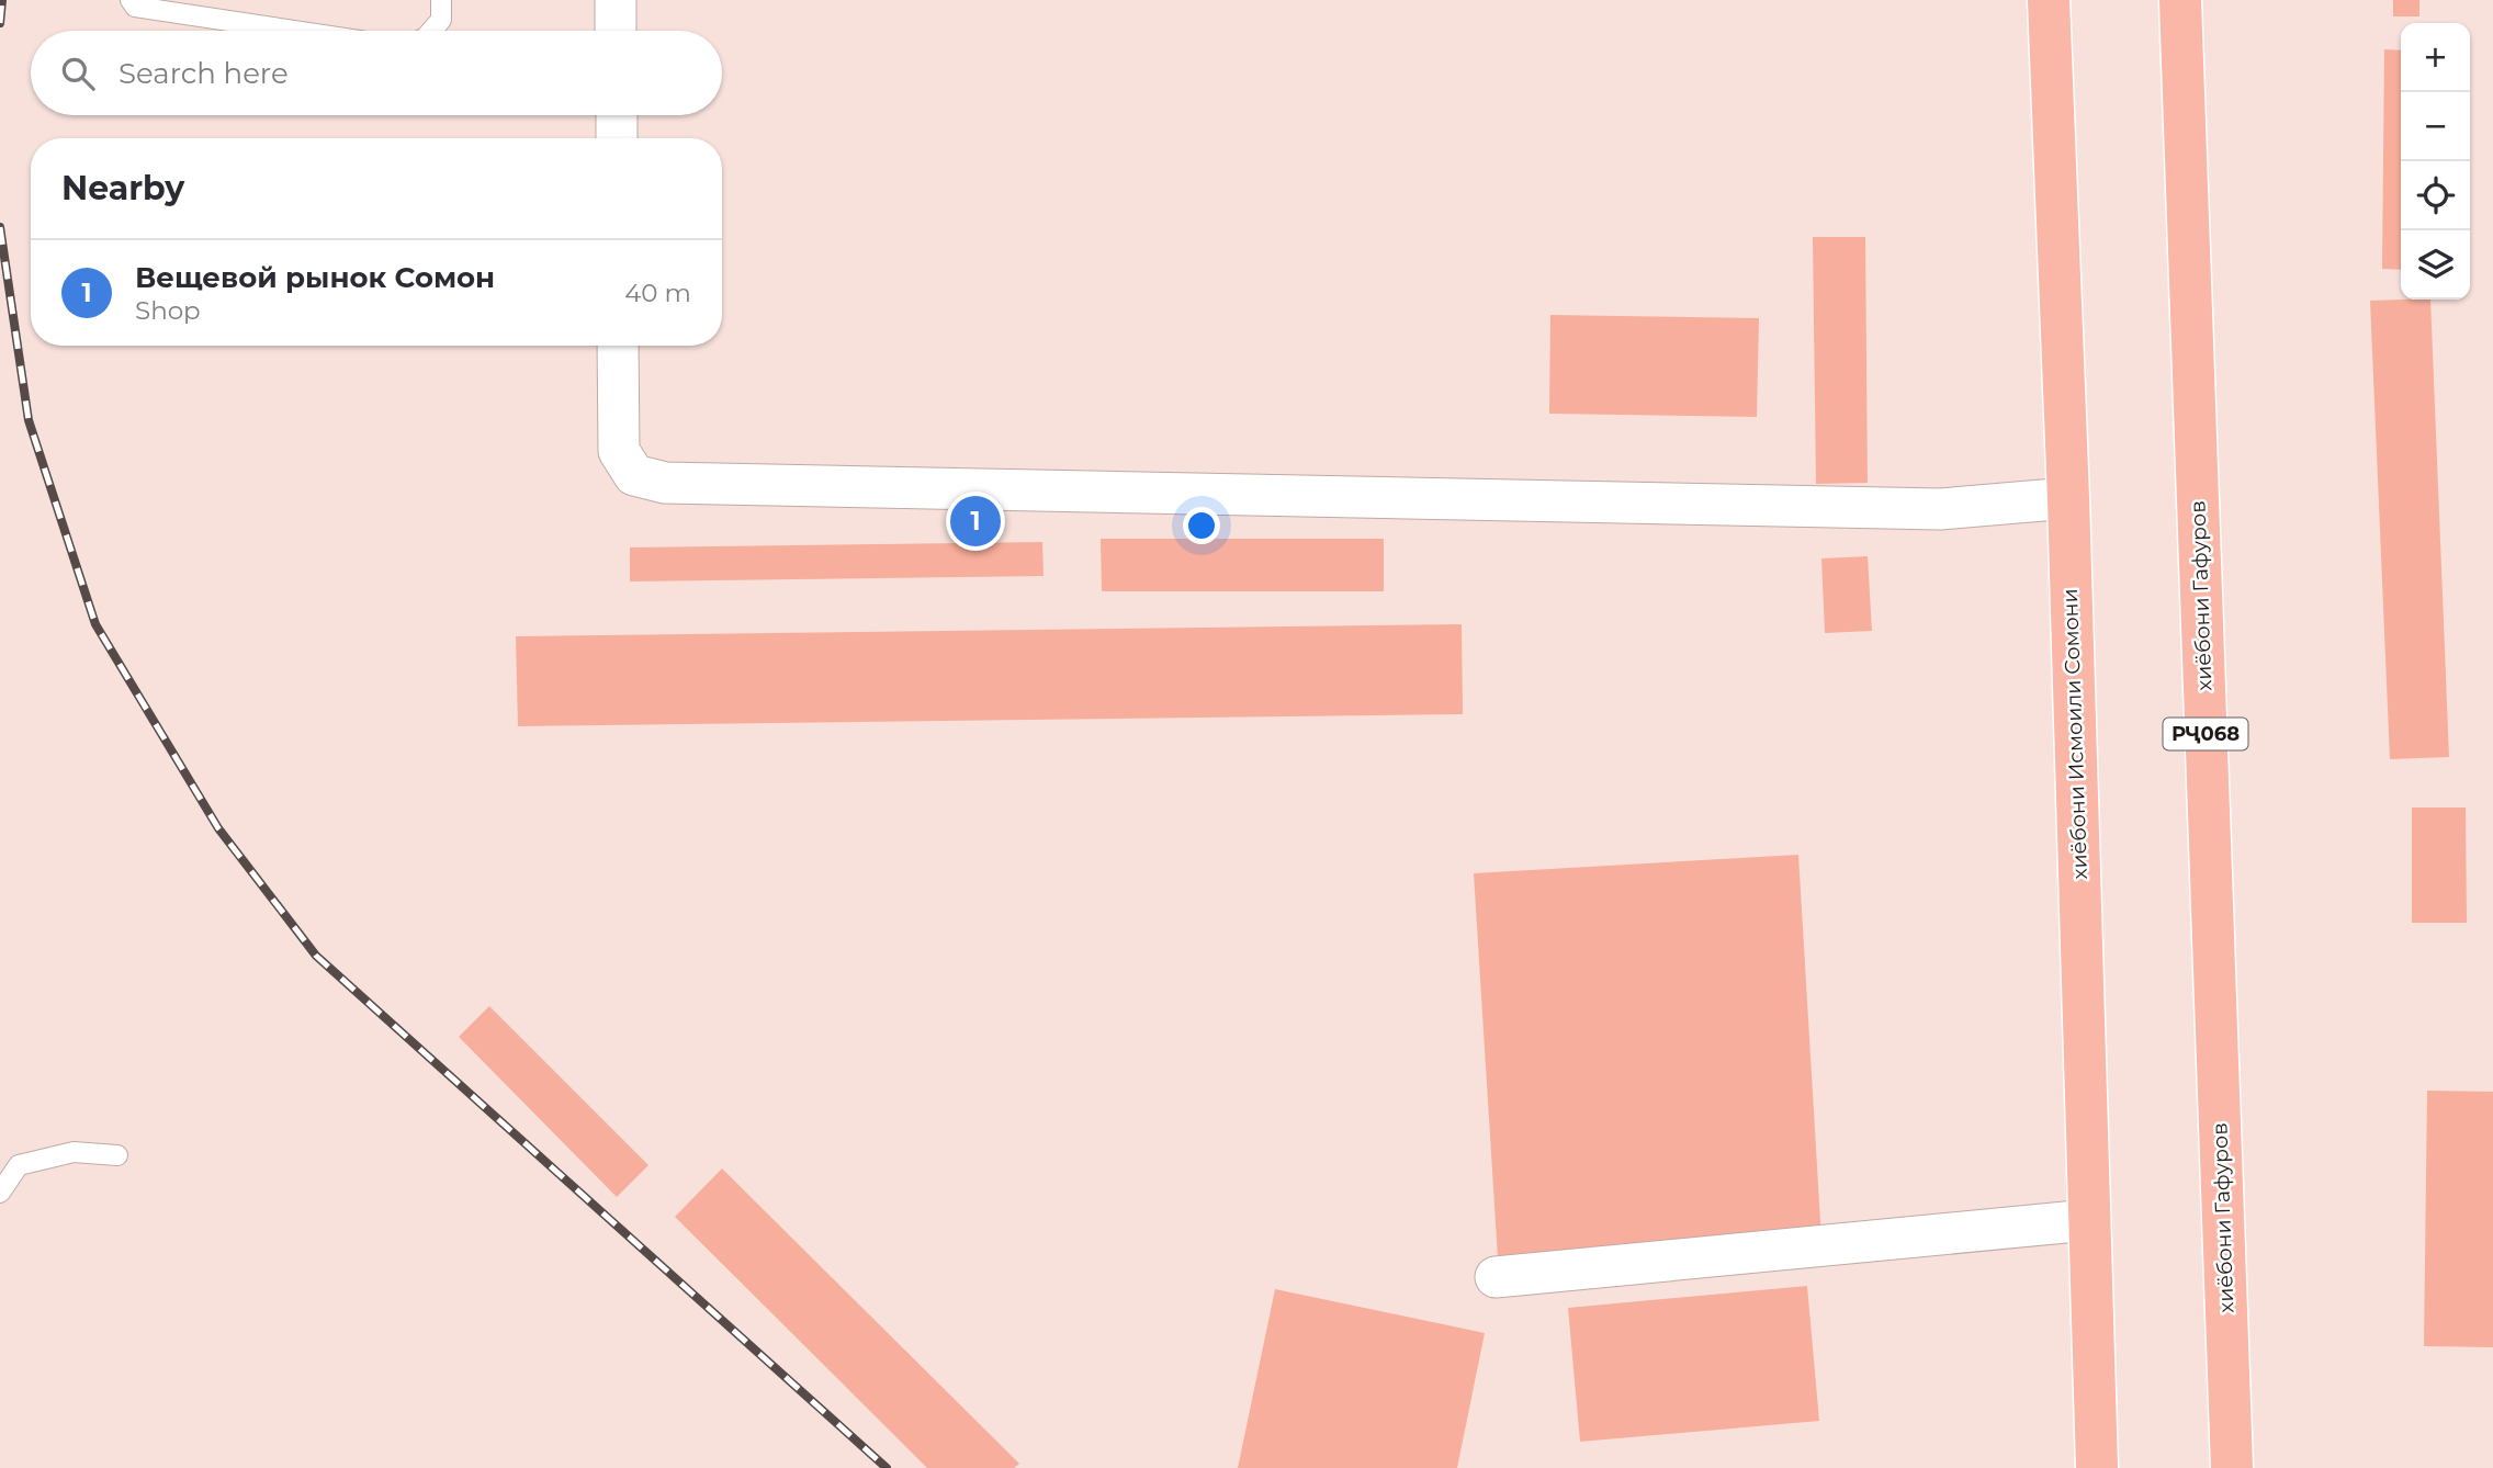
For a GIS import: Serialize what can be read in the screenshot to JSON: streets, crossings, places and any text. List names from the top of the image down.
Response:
{
  "streets": {
    "highway": ["хиёбони Гафуров", "хиёбони Исмоили Сомони", "РҶ068"]
  },
  "page": {
    "map_buttons": ["+", "−"],
    "search": "Search here",
    "heading": "Nearby",
    "list": [
      {
        "mark": "1",
        "name": "Вещевой рынок Сомон",
        "note": "Shop",
        "value": "40 m"
      }
    ],
    "pins": "1"
  }
}
